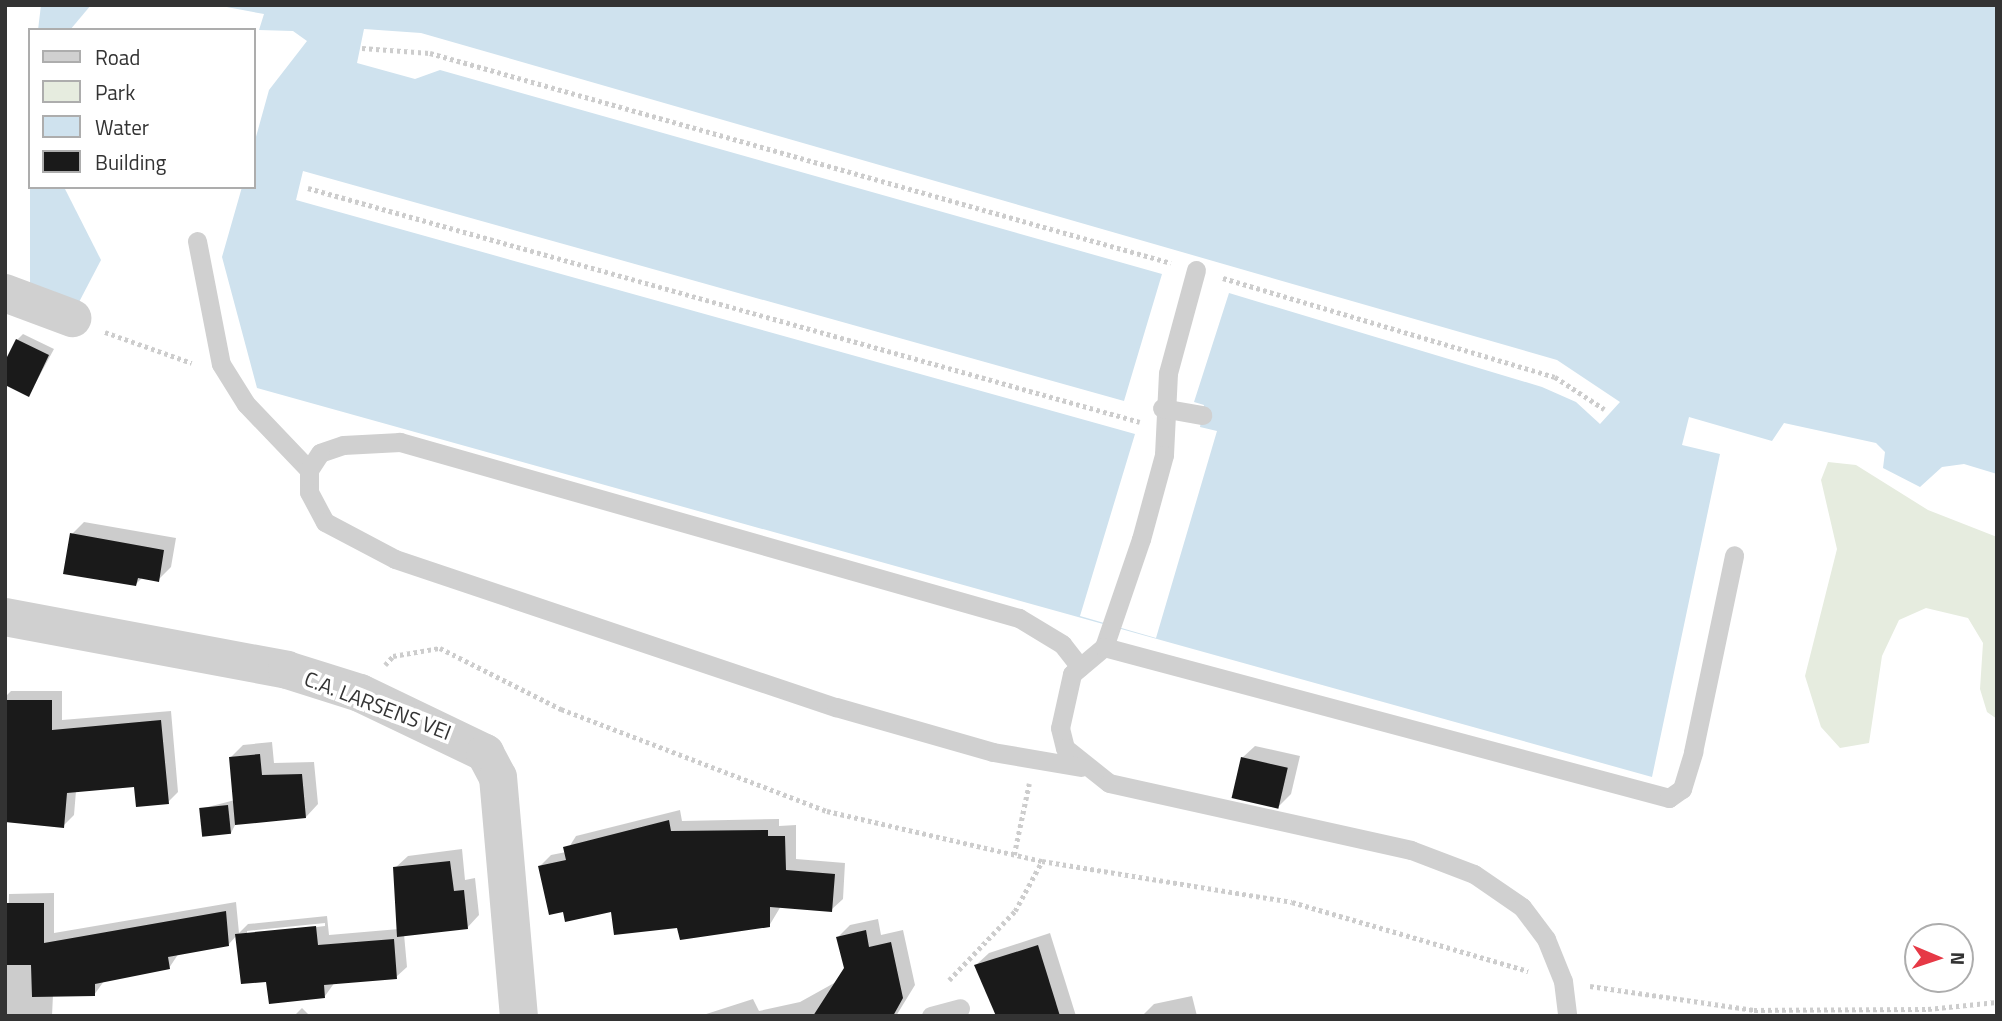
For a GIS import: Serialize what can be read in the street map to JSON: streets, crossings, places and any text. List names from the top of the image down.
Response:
{
  "streets": {
    "street": ["C.A. LARSENS VEI"]
  },
  "legend": [
    "Road",
    "Park",
    "Water",
    "Building"
  ],
  "north": "right"
}
